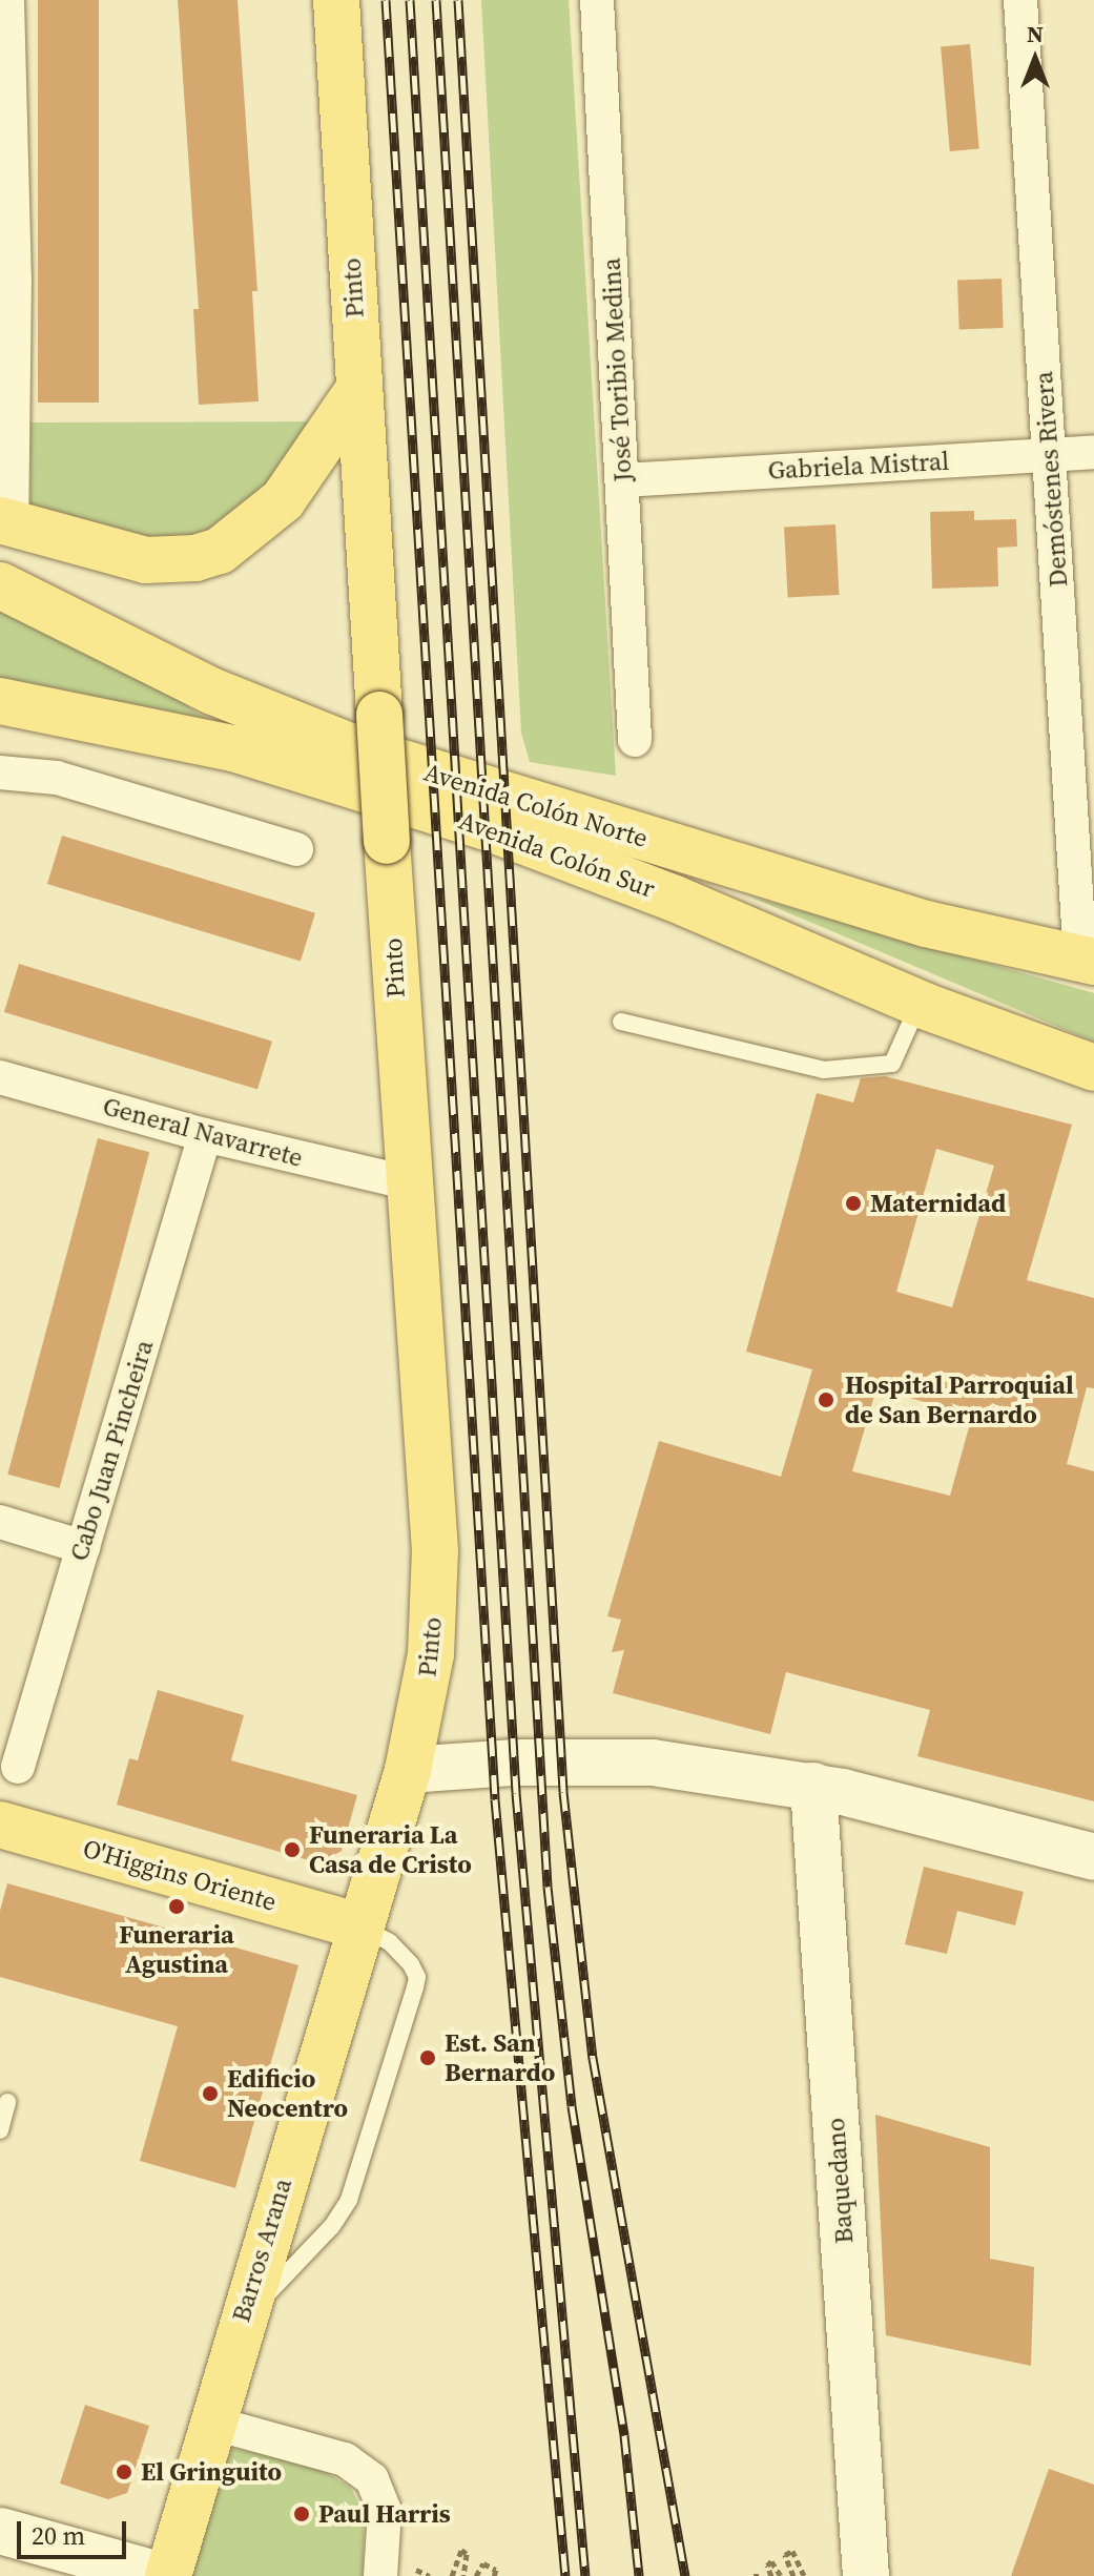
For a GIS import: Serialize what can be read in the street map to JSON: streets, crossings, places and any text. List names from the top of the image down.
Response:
{
  "streets": {
    "main road": [
      "Pinto",
      "Avenida Colón Norte",
      "Avenida Colón Sur",
      "O'Higgins Oriente",
      "Barros Arana"
    ],
    "street": [
      "José Toribio Medina",
      "Gabriela Mistral",
      "Demóstenes Rivera",
      "General Navarrete",
      "Cabo Juan Pincheira",
      "Baquedano"
    ]
  },
  "crossings": [
    ["Pinto", "General Navarrete"],
    ["Pinto", "O'Higgins Oriente"],
    ["Pinto", "Barros Arana"],
    ["José Toribio Medina", "Gabriela Mistral"],
    ["Gabriela Mistral", "Demóstenes Rivera"],
    ["Demóstenes Rivera", "Avenida Colón Norte"],
    ["General Navarrete", "Cabo Juan Pincheira"],
    ["O'Higgins Oriente", "Barros Arana"]
  ],
  "places": [
    "Maternidad",
    "Hospital Parroquial de San Bernardo",
    "Funeraria La Casa de Cristo",
    "Funeraria Agustina",
    "Est. San Bernardo",
    "Edificio Neocentro",
    "El Gringuito",
    "Paul Harris"
  ],
  "scale_bar": "20 m",
  "north": "top"
}
